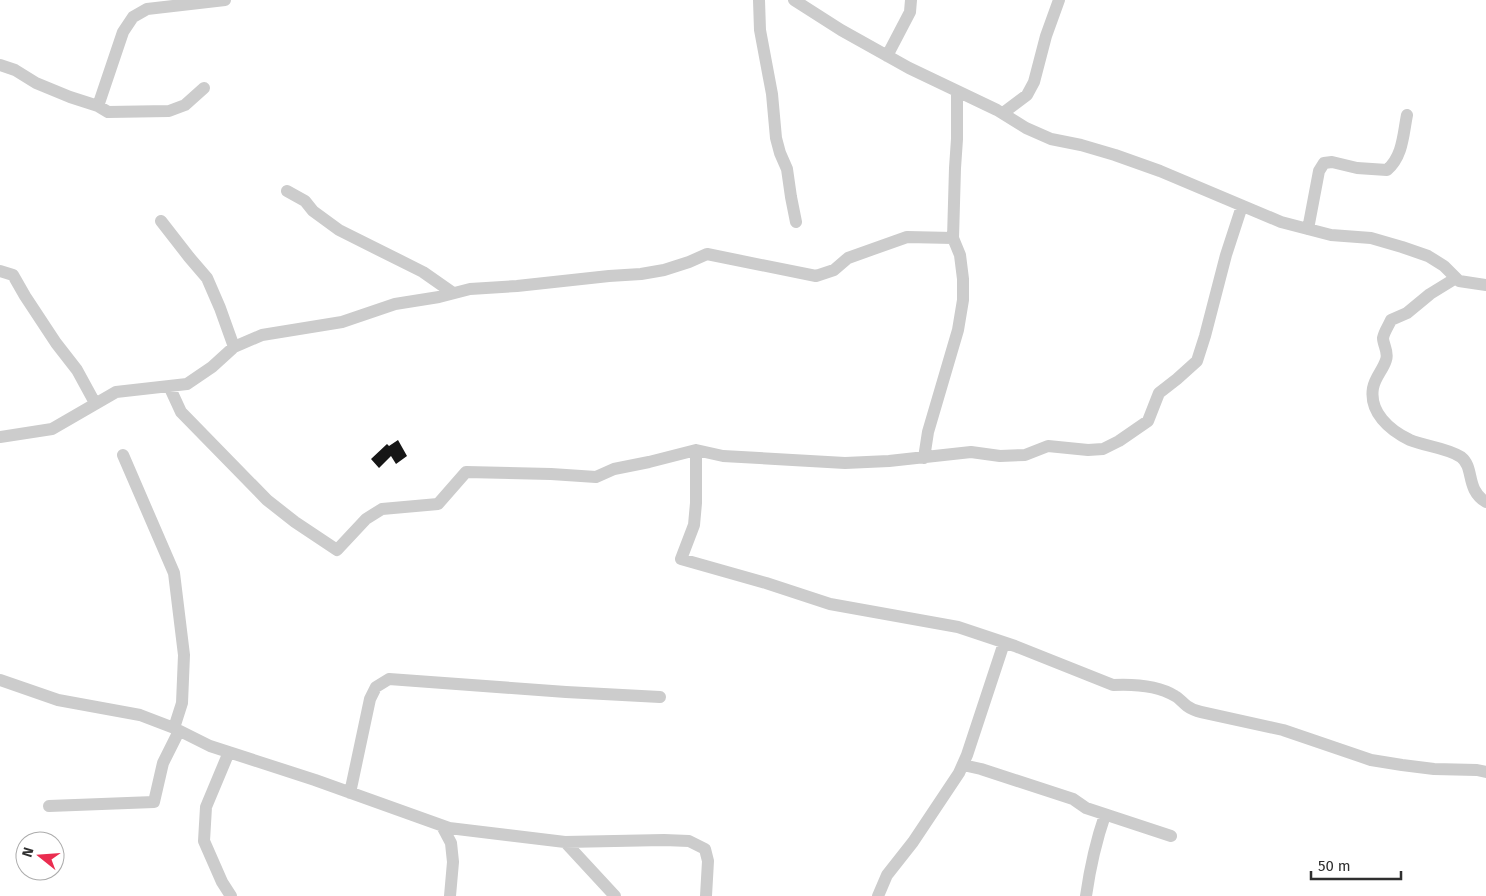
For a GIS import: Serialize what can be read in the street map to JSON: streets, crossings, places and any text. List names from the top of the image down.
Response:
{
  "scale_bar": "50 m",
  "north": "left"
}
